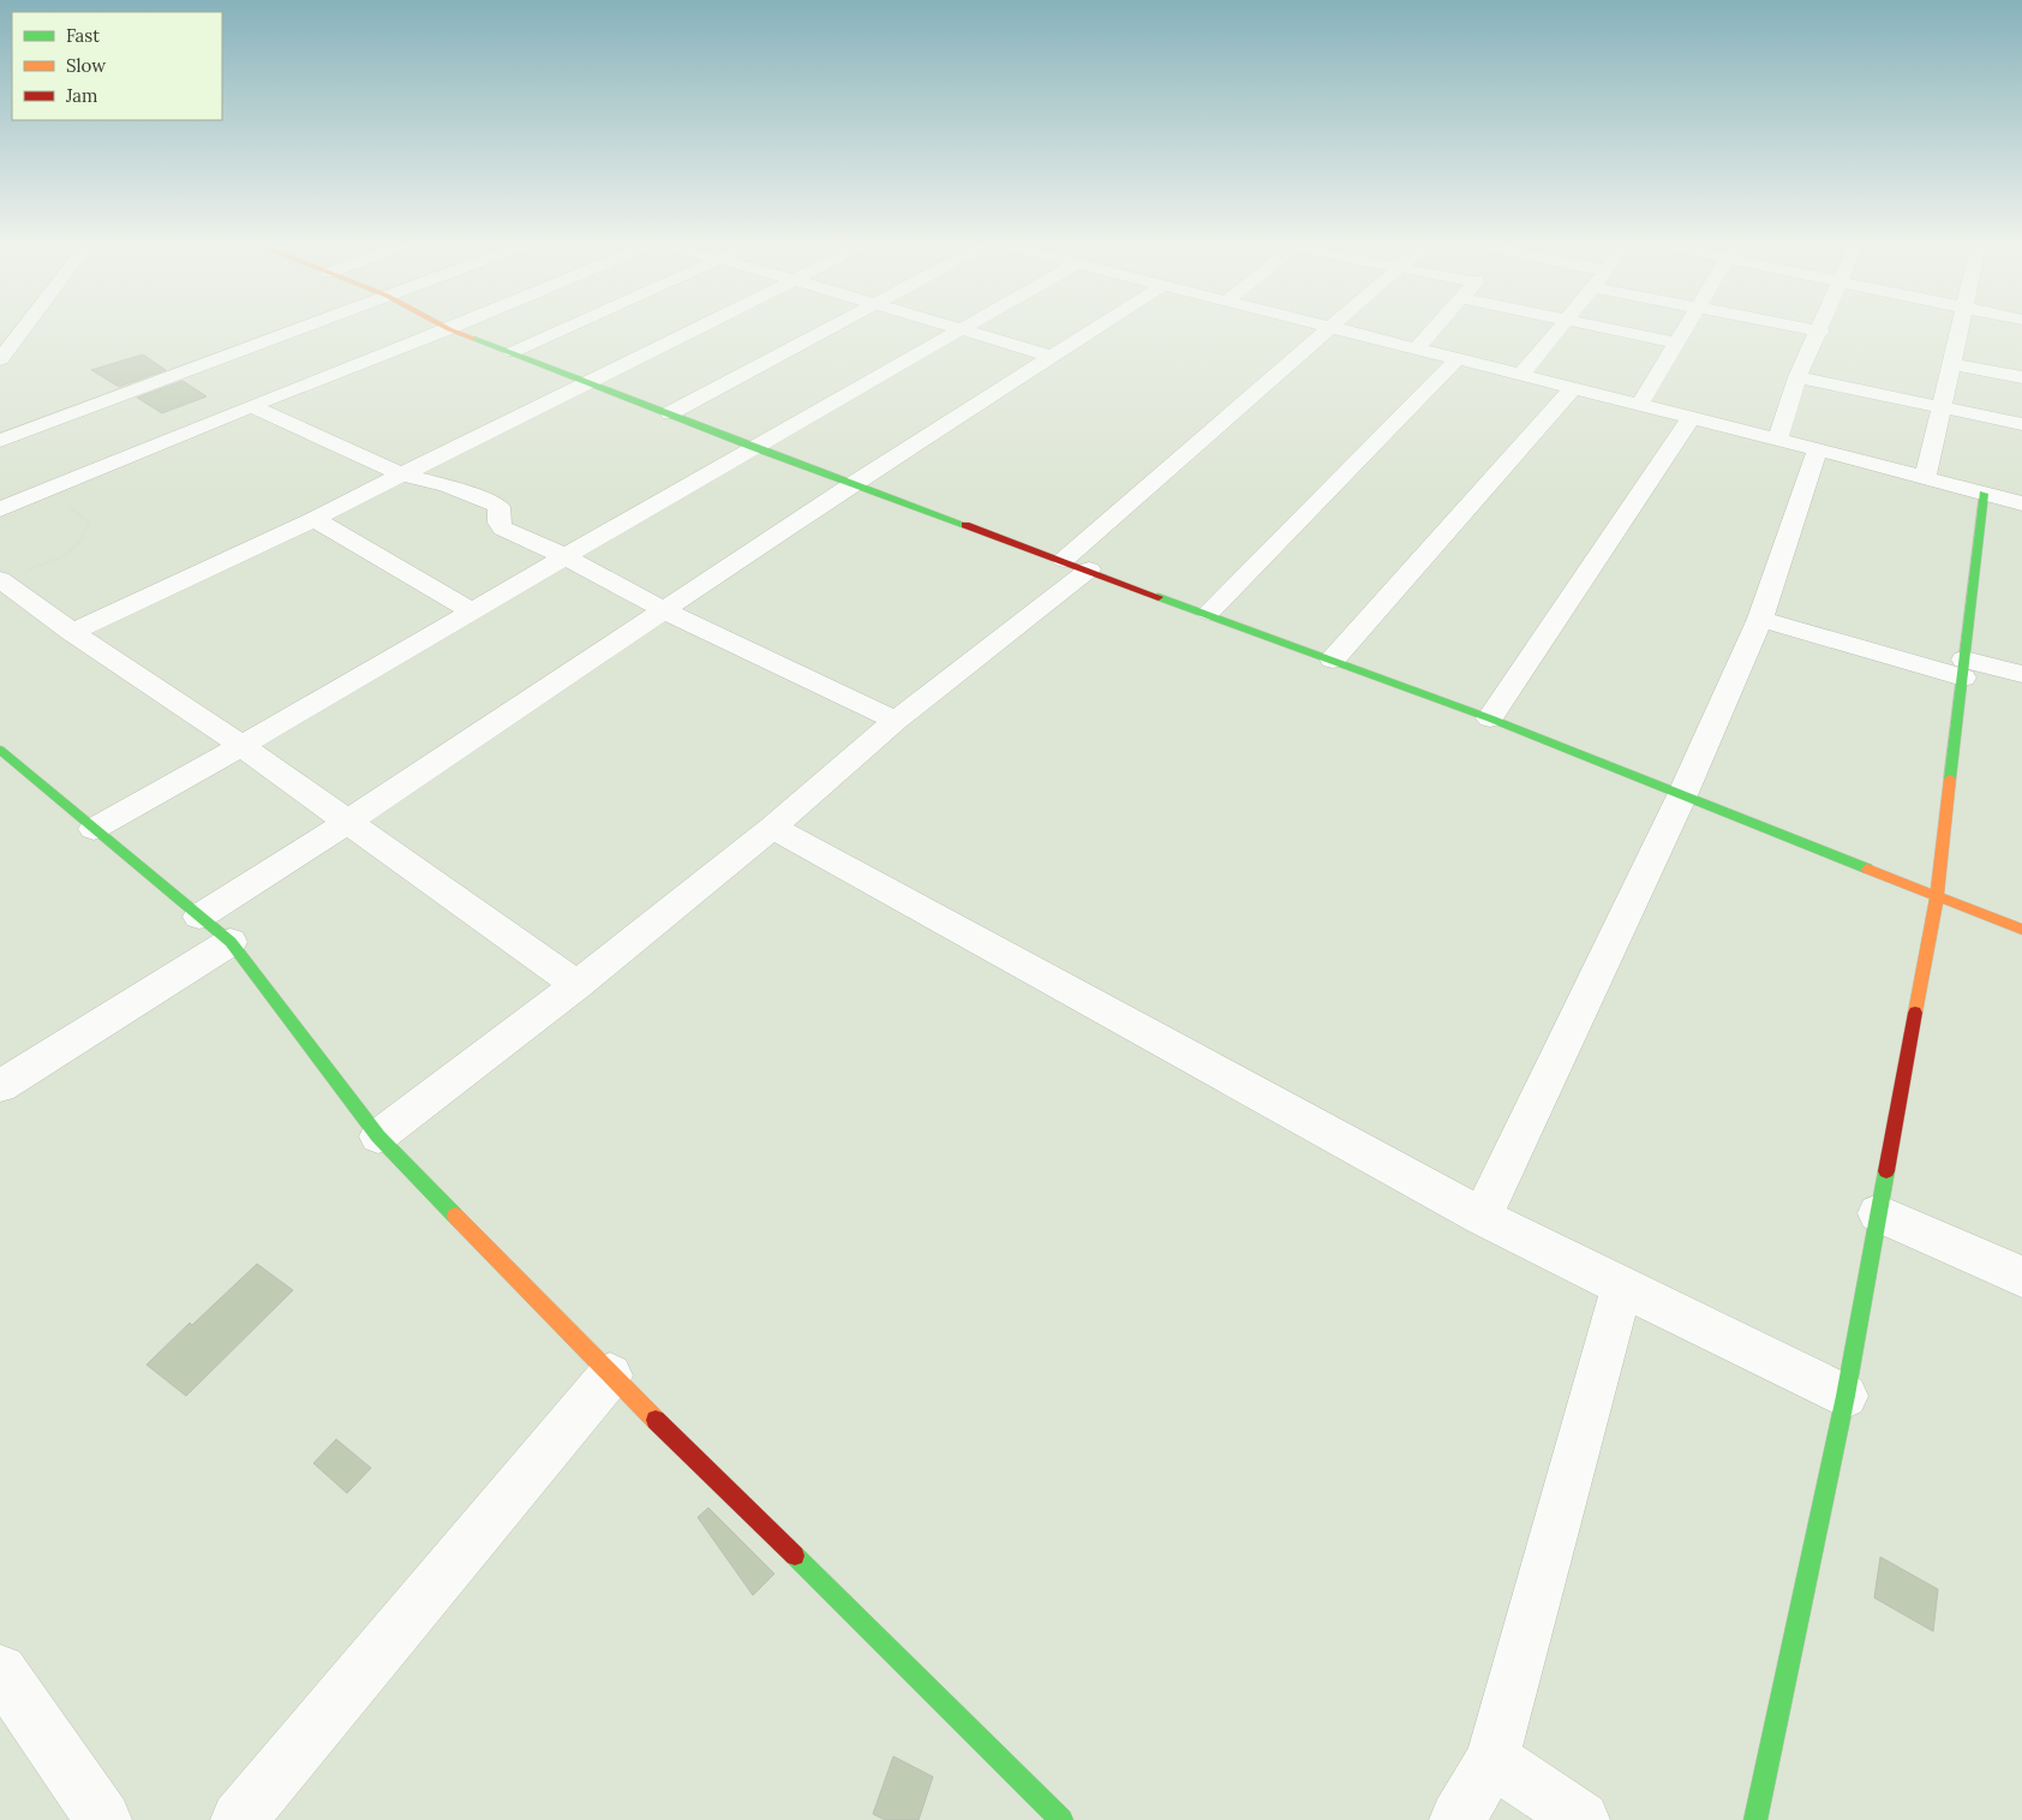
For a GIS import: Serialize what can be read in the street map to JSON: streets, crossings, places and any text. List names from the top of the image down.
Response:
{
  "legend": ["Fast", "Slow", "Jam"]
}
